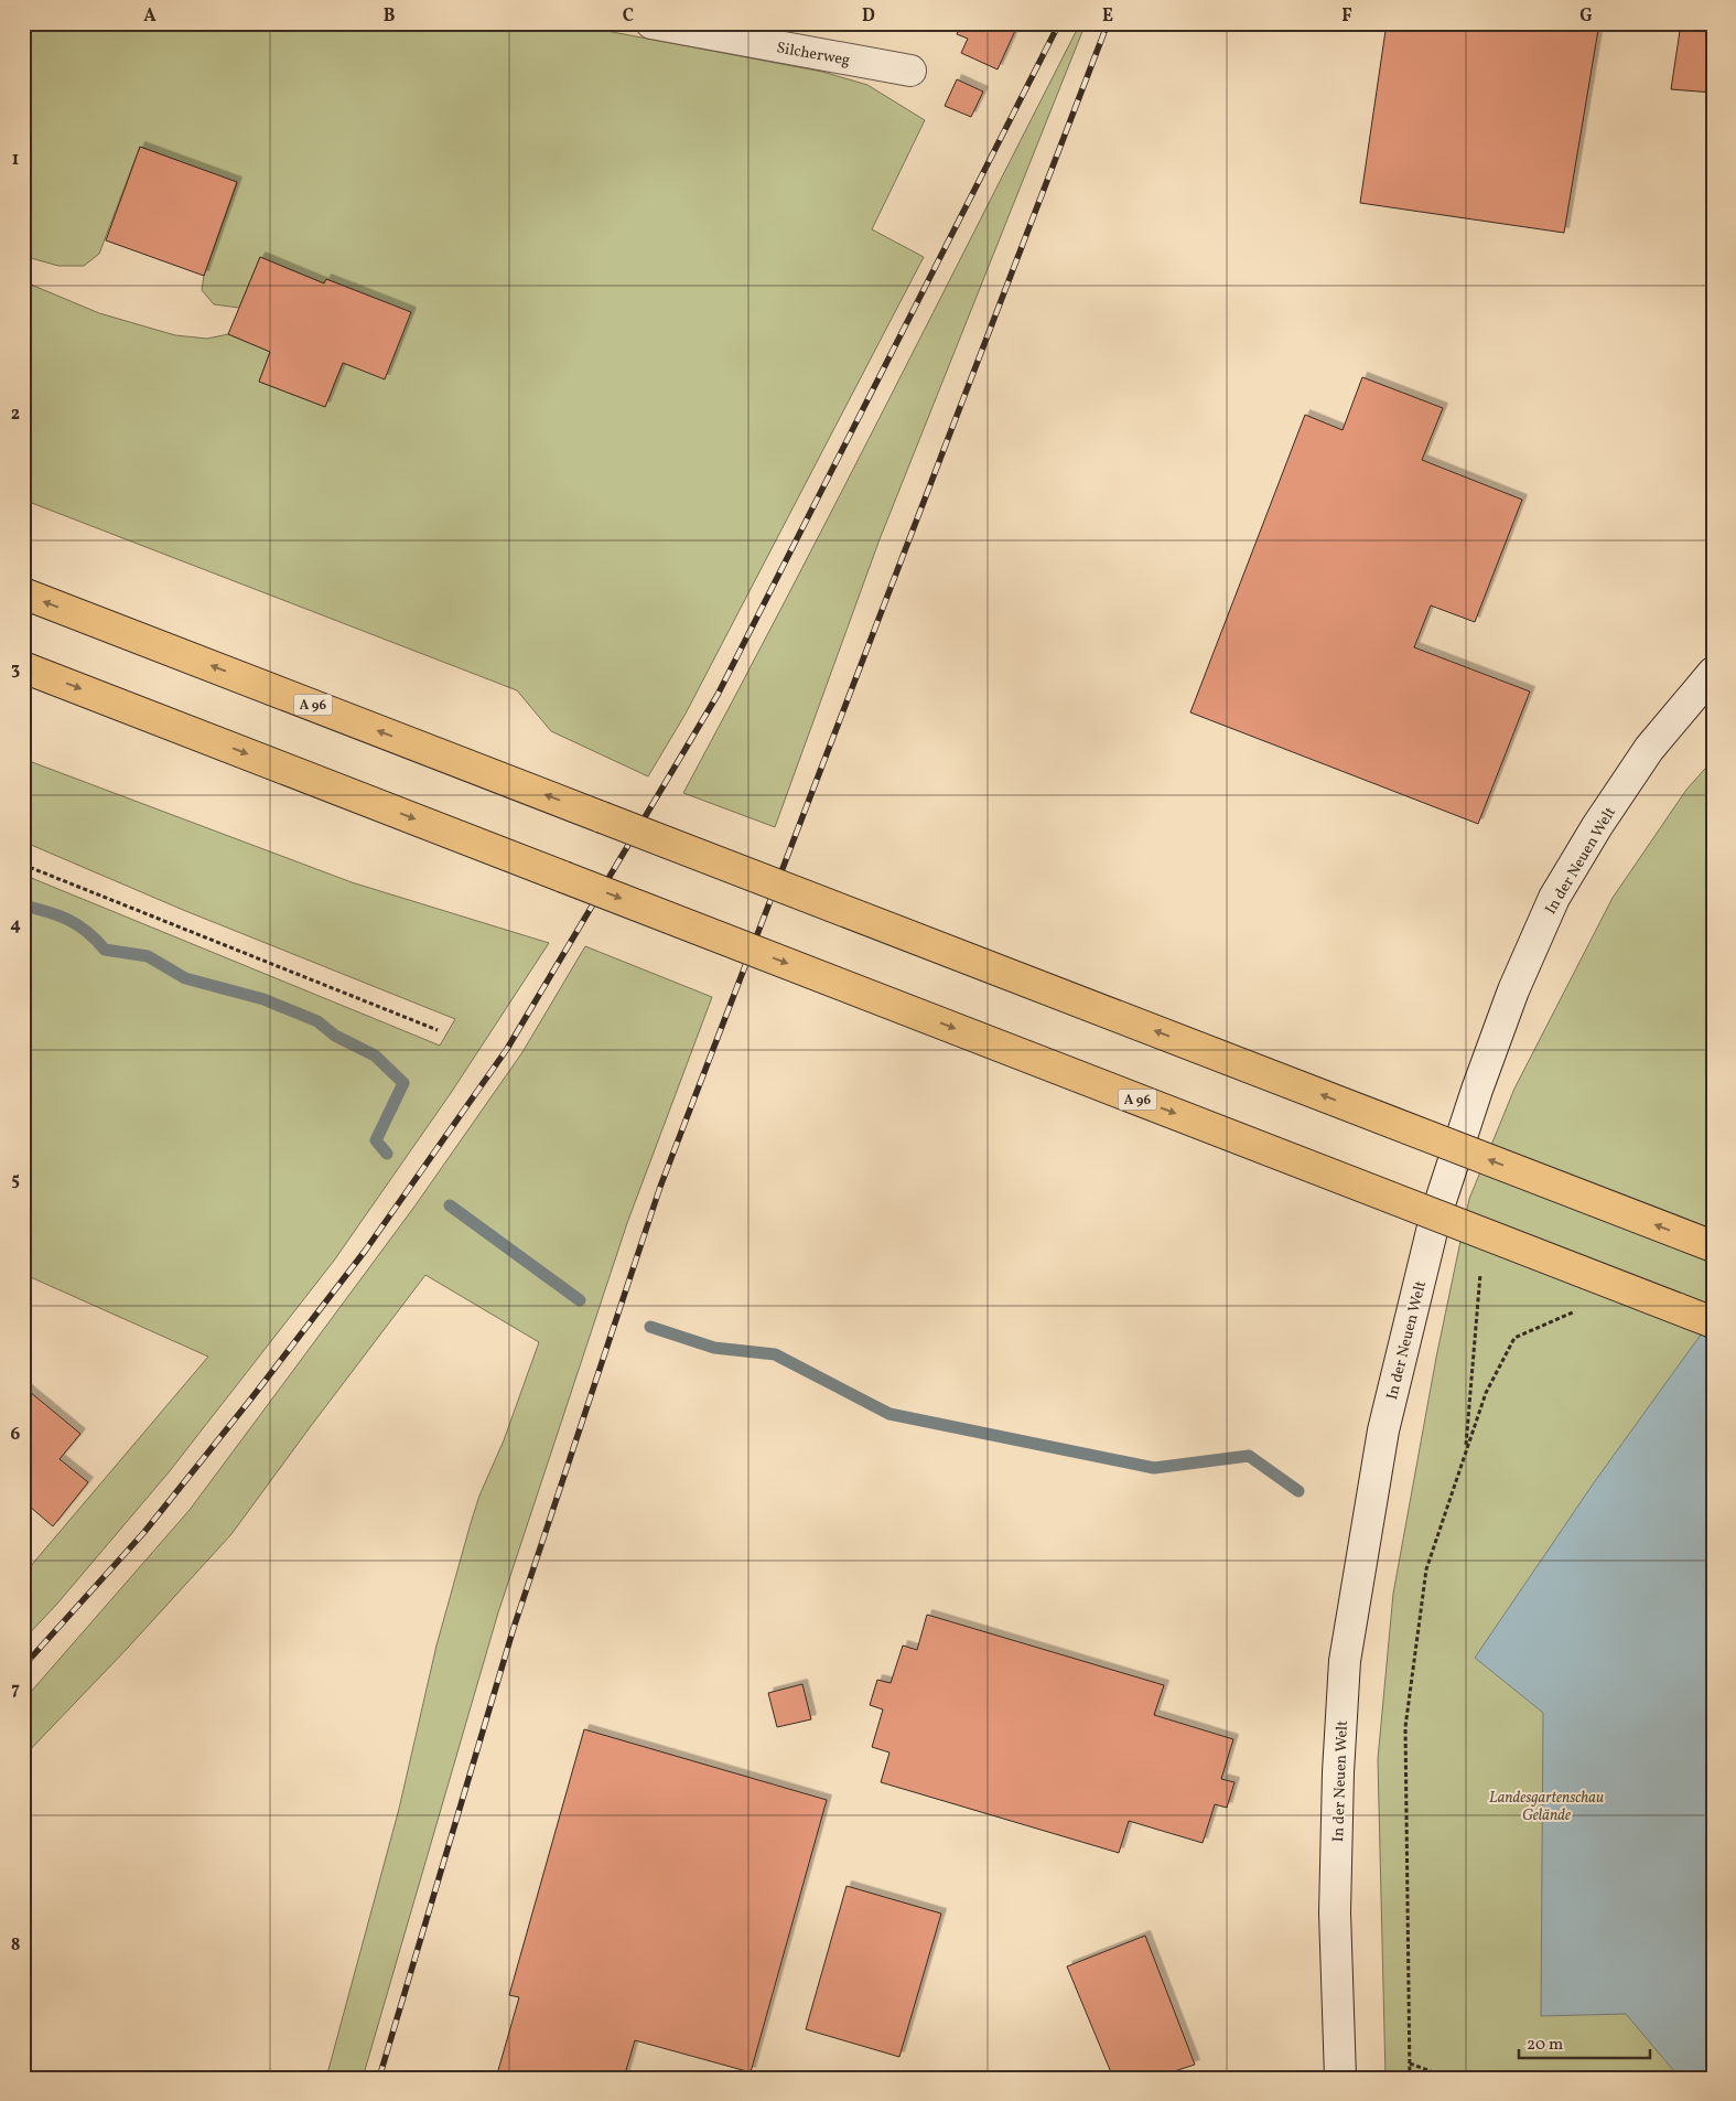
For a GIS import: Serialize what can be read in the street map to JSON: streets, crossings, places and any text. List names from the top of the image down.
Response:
{
  "streets": {
    "highway": ["A 96"],
    "street": ["Silcherweg", "In der Neuen Welt"]
  },
  "parks": ["Landesgartenschau Gelände"],
  "scale_bar": "20 m",
  "grid": {
    "columns": [
      "A",
      "B",
      "C",
      "D",
      "E",
      "F",
      "G"
    ],
    "rows": [
      "1",
      "2",
      "3",
      "4",
      "5",
      "6",
      "7",
      "8"
    ]
  }
}
